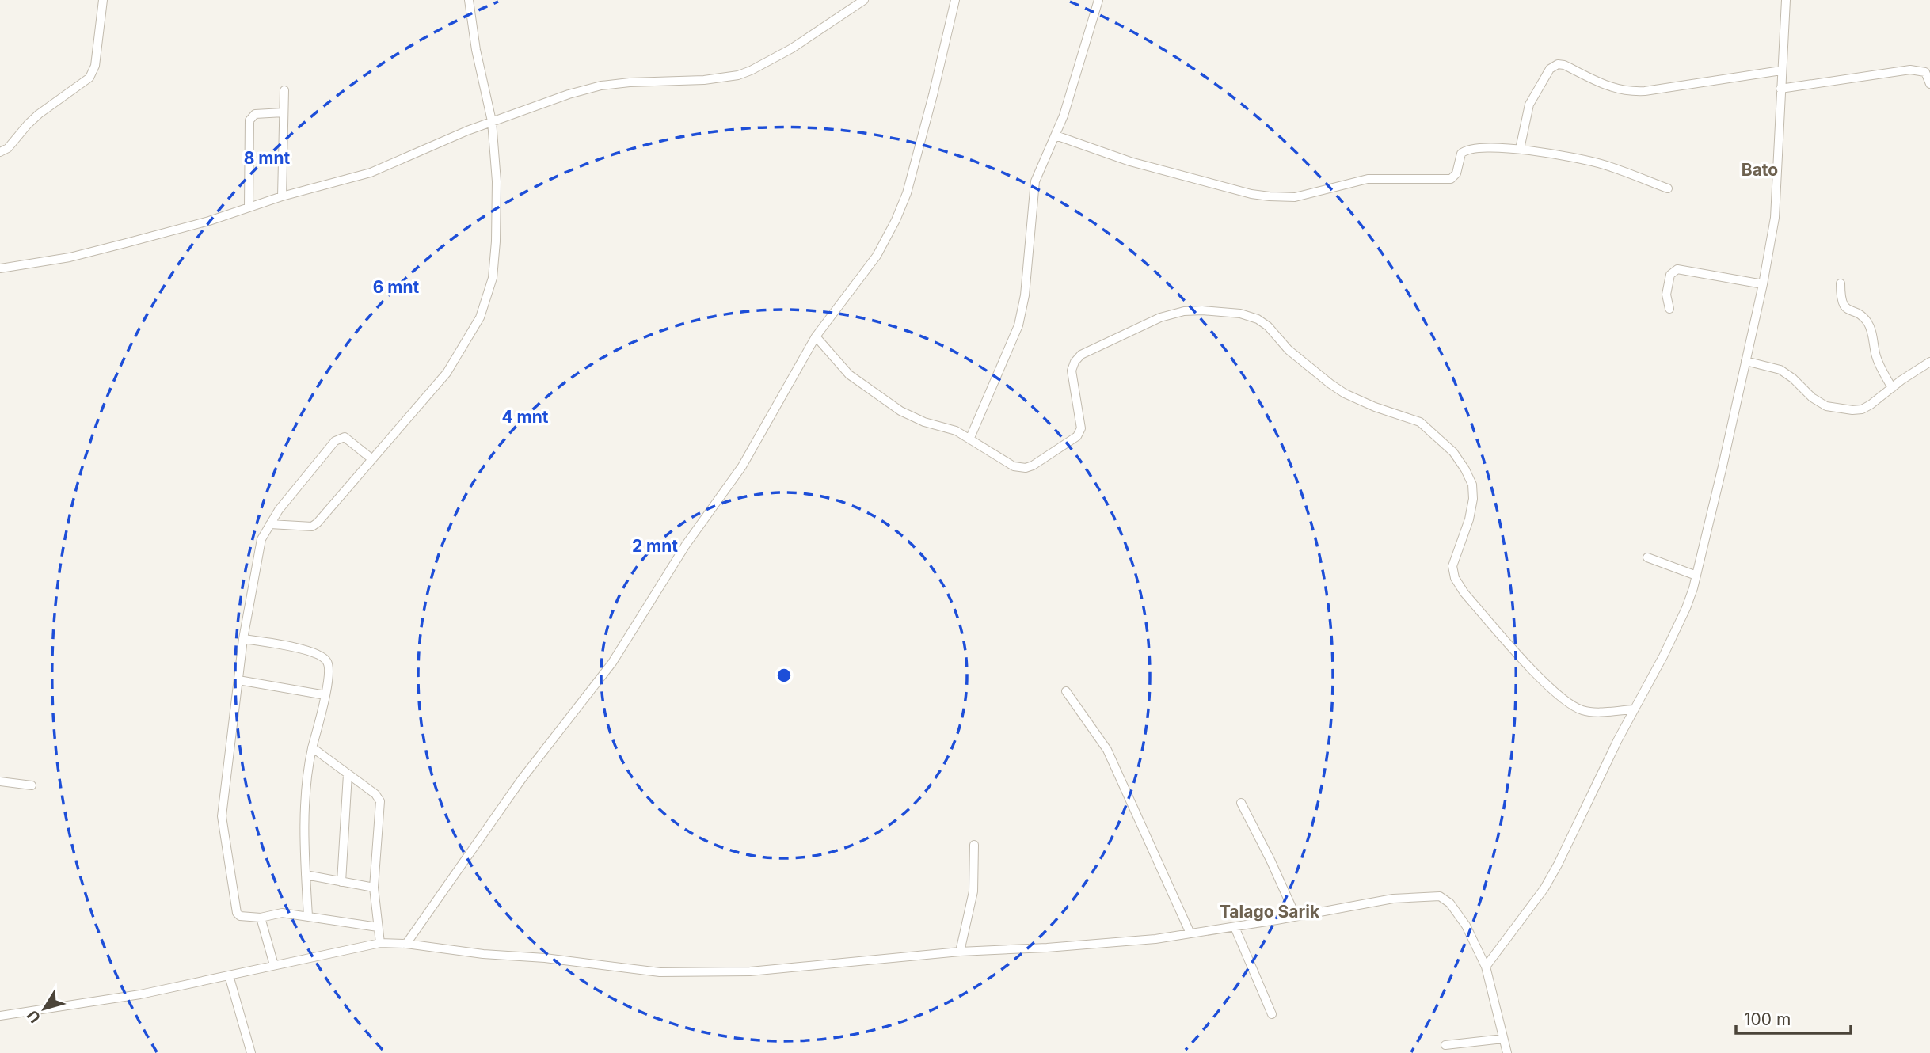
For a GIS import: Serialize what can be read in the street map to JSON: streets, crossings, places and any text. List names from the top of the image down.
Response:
{
  "districts": ["Bato", "Talago Sarik"],
  "scale_bar": "100 m",
  "north": "bottom left",
  "rings": [
    "8 mnt",
    "6 mnt",
    "4 mnt",
    "2 mnt"
  ]
}
